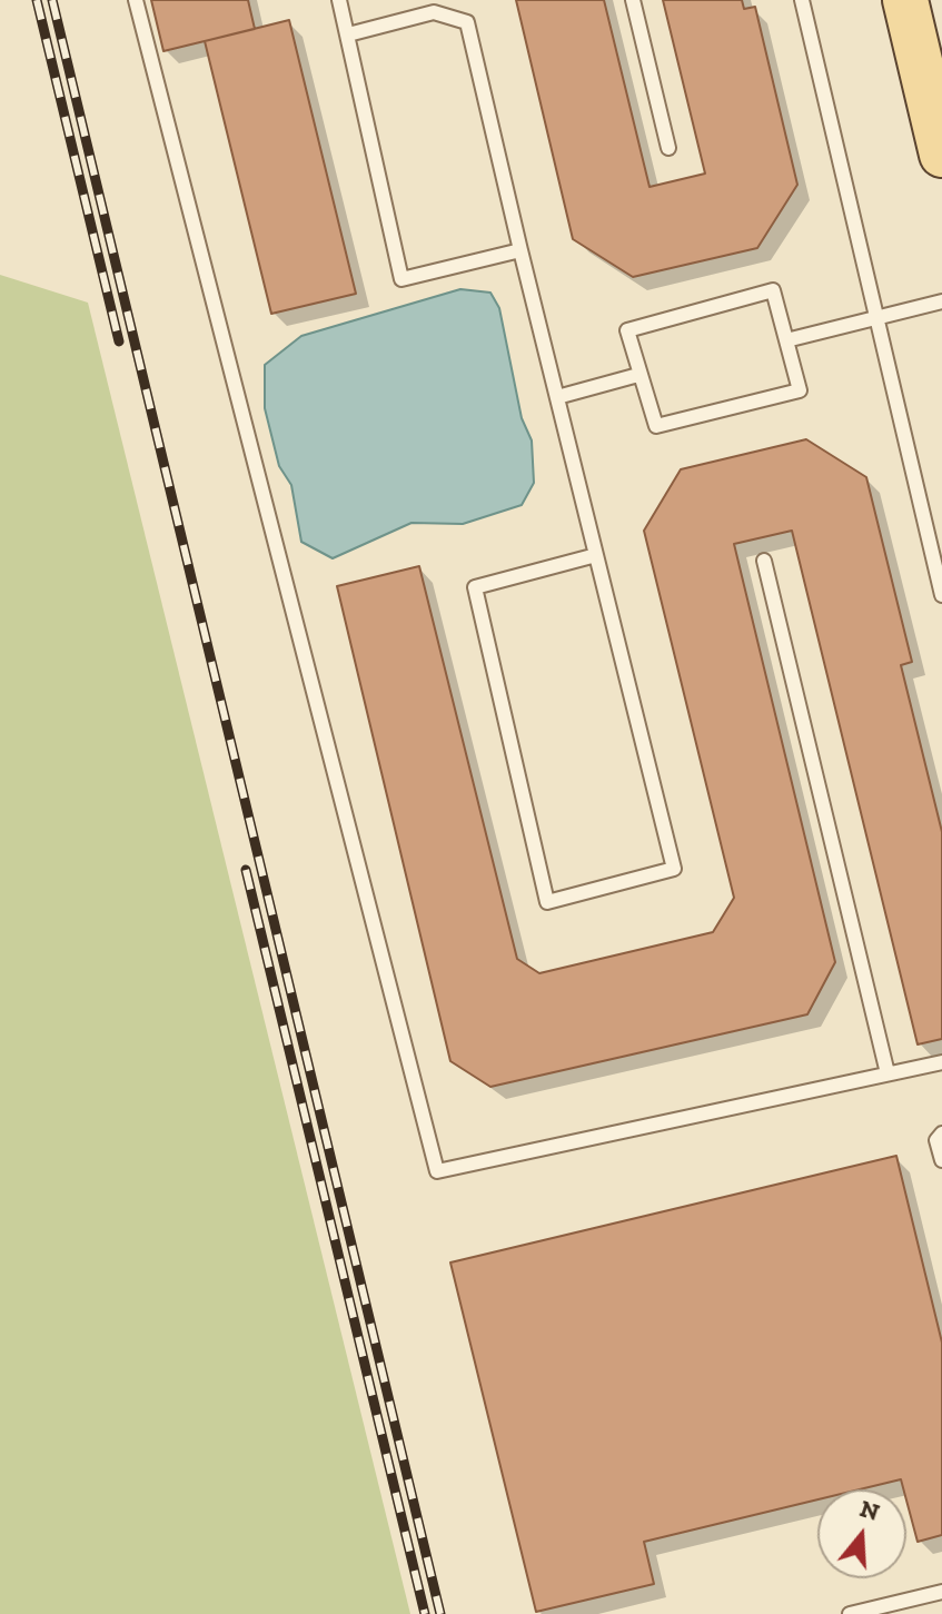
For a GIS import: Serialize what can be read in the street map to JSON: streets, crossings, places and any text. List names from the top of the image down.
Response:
{
  "north": "top"
}
